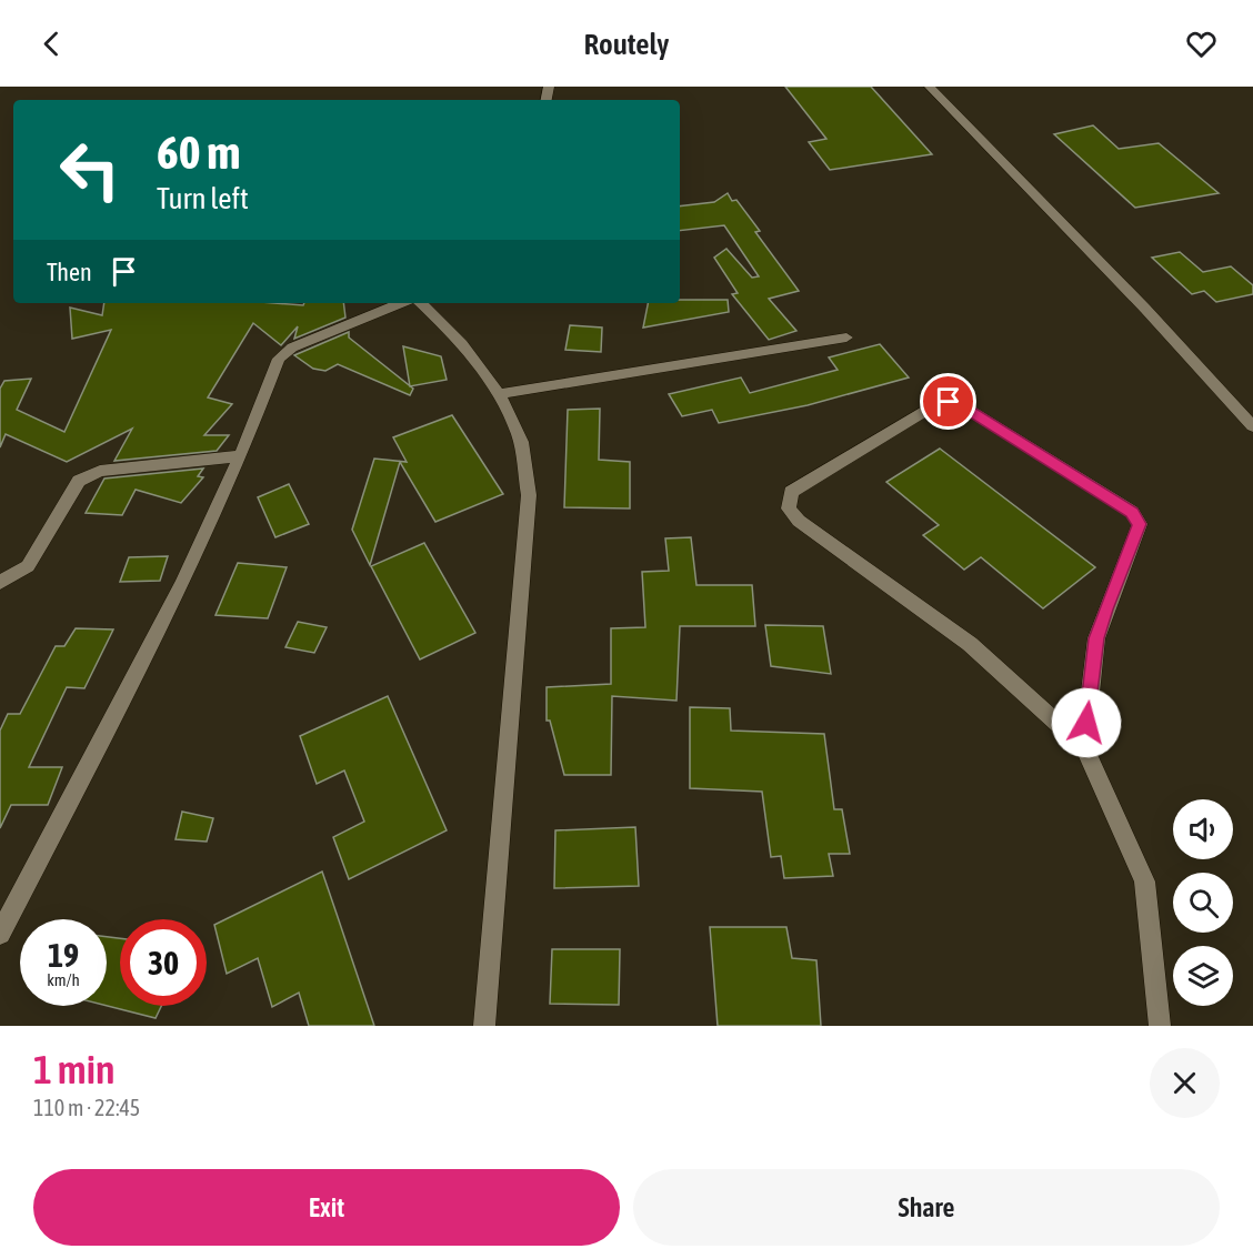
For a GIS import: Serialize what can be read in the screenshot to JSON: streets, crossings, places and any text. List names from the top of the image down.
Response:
{
  "page": {
    "header": "Routely",
    "turn": ["60 m", "Turn left"],
    "then": "Then",
    "speed": "19 km/h",
    "limit": "30",
    "heading": ["1 min", "110 m · 22:45"],
    "buttons": ["Exit", "Share"]
  }
}
